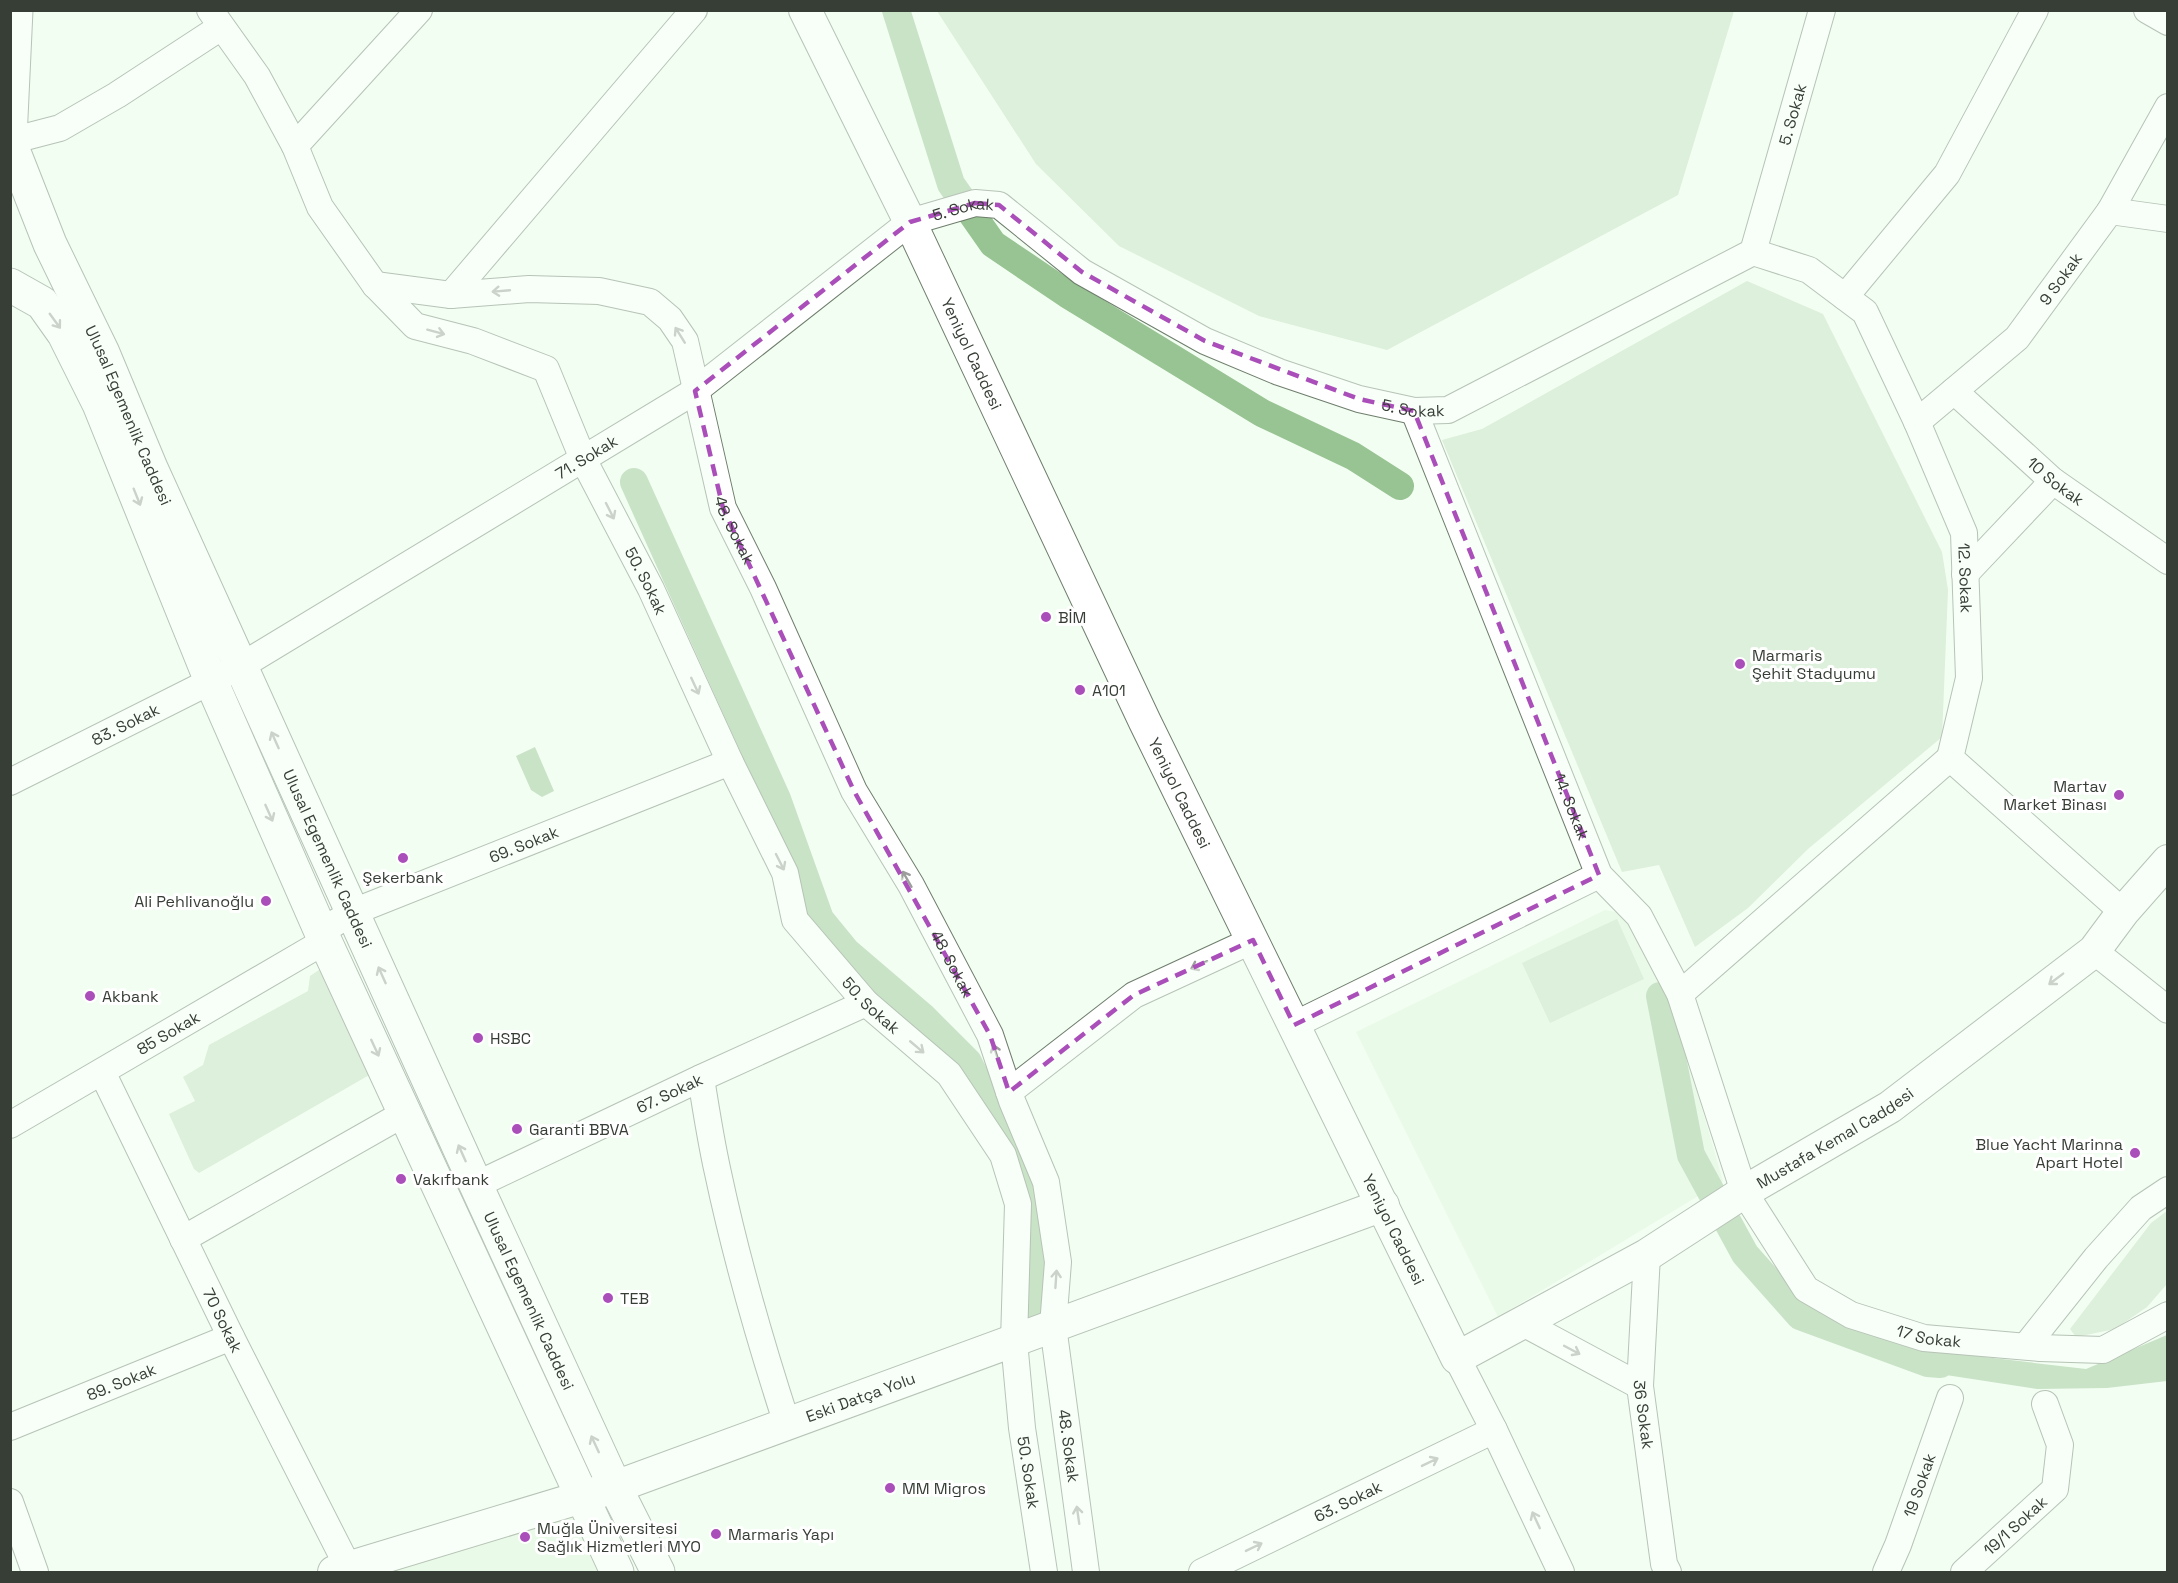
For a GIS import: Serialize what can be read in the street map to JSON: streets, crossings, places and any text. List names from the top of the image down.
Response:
{
  "streets": {
    "main road": ["Ulusal Egemenlik Caddesi"],
    "street": [
      "5. Sokak",
      "9 Sokak",
      "Yeniyol Caddesi",
      "71. Sokak",
      "10 Sokak",
      "48. Sokak",
      "12. Sokak",
      "50. Sokak",
      "83. Sokak",
      "14. Sokak",
      "69. Sokak",
      "85 Sokak",
      "67. Sokak",
      "Mustafa Kemal Caddesi",
      "70 Sokak",
      "17 Sokak",
      "89. Sokak",
      "Eski Datça Yolu",
      "36 Sokak",
      "19 Sokak",
      "63. Sokak",
      "19/1 Sokak"
    ]
  },
  "crossings": [
    ["5. Sokak", "Yeniyol Caddesi"],
    ["5. Sokak", "71. Sokak"],
    ["5. Sokak", "12. Sokak"],
    ["5. Sokak", "14. Sokak"],
    ["9 Sokak", "10 Sokak"],
    ["9 Sokak", "12. Sokak"],
    ["Yeniyol Caddesi", "71. Sokak"],
    ["Yeniyol Caddesi", "Mustafa Kemal Caddesi"],
    ["Yeniyol Caddesi", "Eski Datça Yolu"],
    ["Yeniyol Caddesi", "63. Sokak"],
    ["Ulusal Egemenlik Caddesi", "71. Sokak"],
    ["Ulusal Egemenlik Caddesi", "83. Sokak"],
    ["Ulusal Egemenlik Caddesi", "69. Sokak"],
    ["Ulusal Egemenlik Caddesi", "85 Sokak"],
    ["Ulusal Egemenlik Caddesi", "67. Sokak"],
    ["Ulusal Egemenlik Caddesi", "Eski Datça Yolu"],
    ["71. Sokak", "48. Sokak"],
    ["71. Sokak", "50. Sokak"],
    ["71. Sokak", "83. Sokak"],
    ["48. Sokak", "50. Sokak"],
    ["48. Sokak", "Eski Datça Yolu"],
    ["50. Sokak", "69. Sokak"],
    ["50. Sokak", "67. Sokak"],
    ["50. Sokak", "Eski Datça Yolu"],
    ["14. Sokak", "Mustafa Kemal Caddesi"],
    ["14. Sokak", "17 Sokak"],
    ["69. Sokak", "85 Sokak"],
    ["85 Sokak", "70 Sokak"],
    ["Mustafa Kemal Caddesi", "17 Sokak"],
    ["Mustafa Kemal Caddesi", "36 Sokak"],
    ["70 Sokak", "89. Sokak"],
    ["70 Sokak", "Eski Datça Yolu"]
  ],
  "one_way": ["48. Sokak", "50. Sokak", "63. Sokak"],
  "places": [
    "BİM",
    "Marmaris Şehit Stadyumu",
    "A101",
    "Martav Market Binası",
    "Şekerbank",
    "Ali Pehlivanoğlu",
    "Akbank",
    "HSBC",
    "Garanti BBVA",
    "Blue Yacht Marinna Apart Hotel",
    "Vakıfbank",
    "TEB",
    "MM Migros",
    "Marmaris Yapı",
    "Muğla Üniversitesi Sağlık Hizmetleri MYO"
  ]
}
